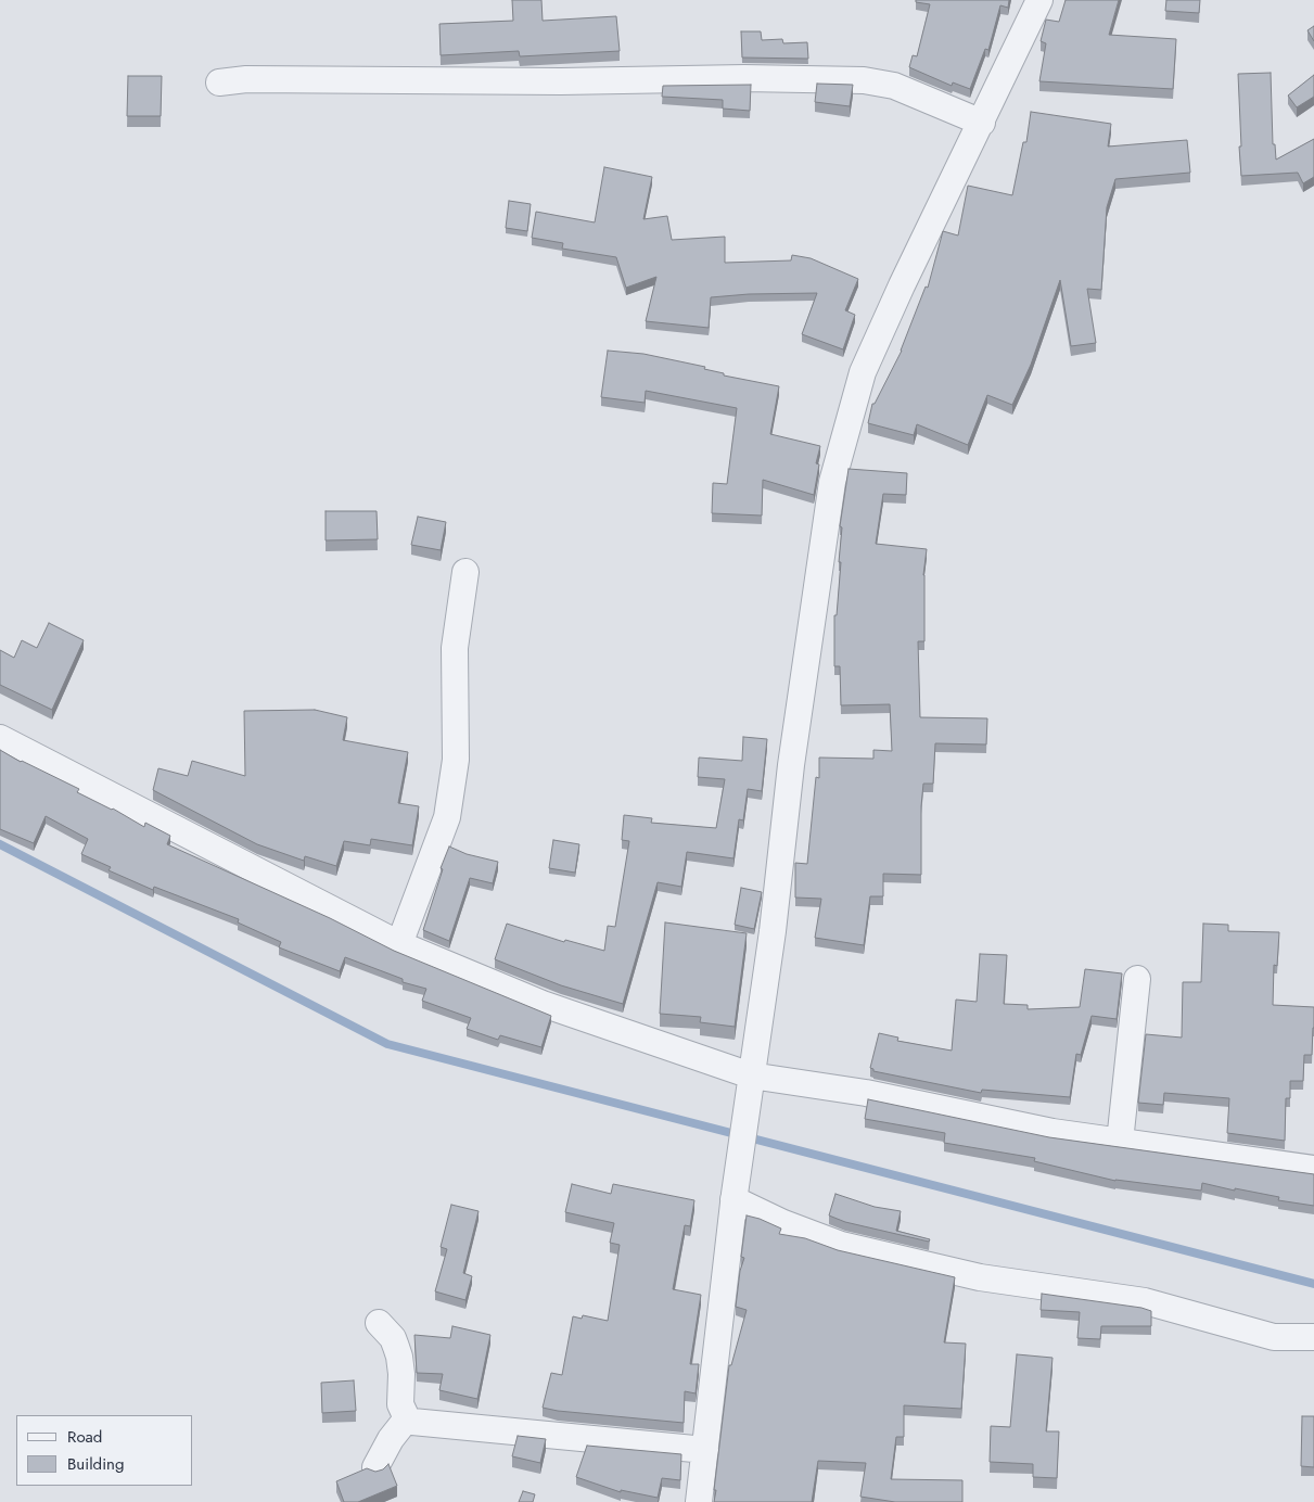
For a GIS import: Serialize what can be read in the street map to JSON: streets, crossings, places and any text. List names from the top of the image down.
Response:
{
  "legend": ["Road", "Building"]
}
